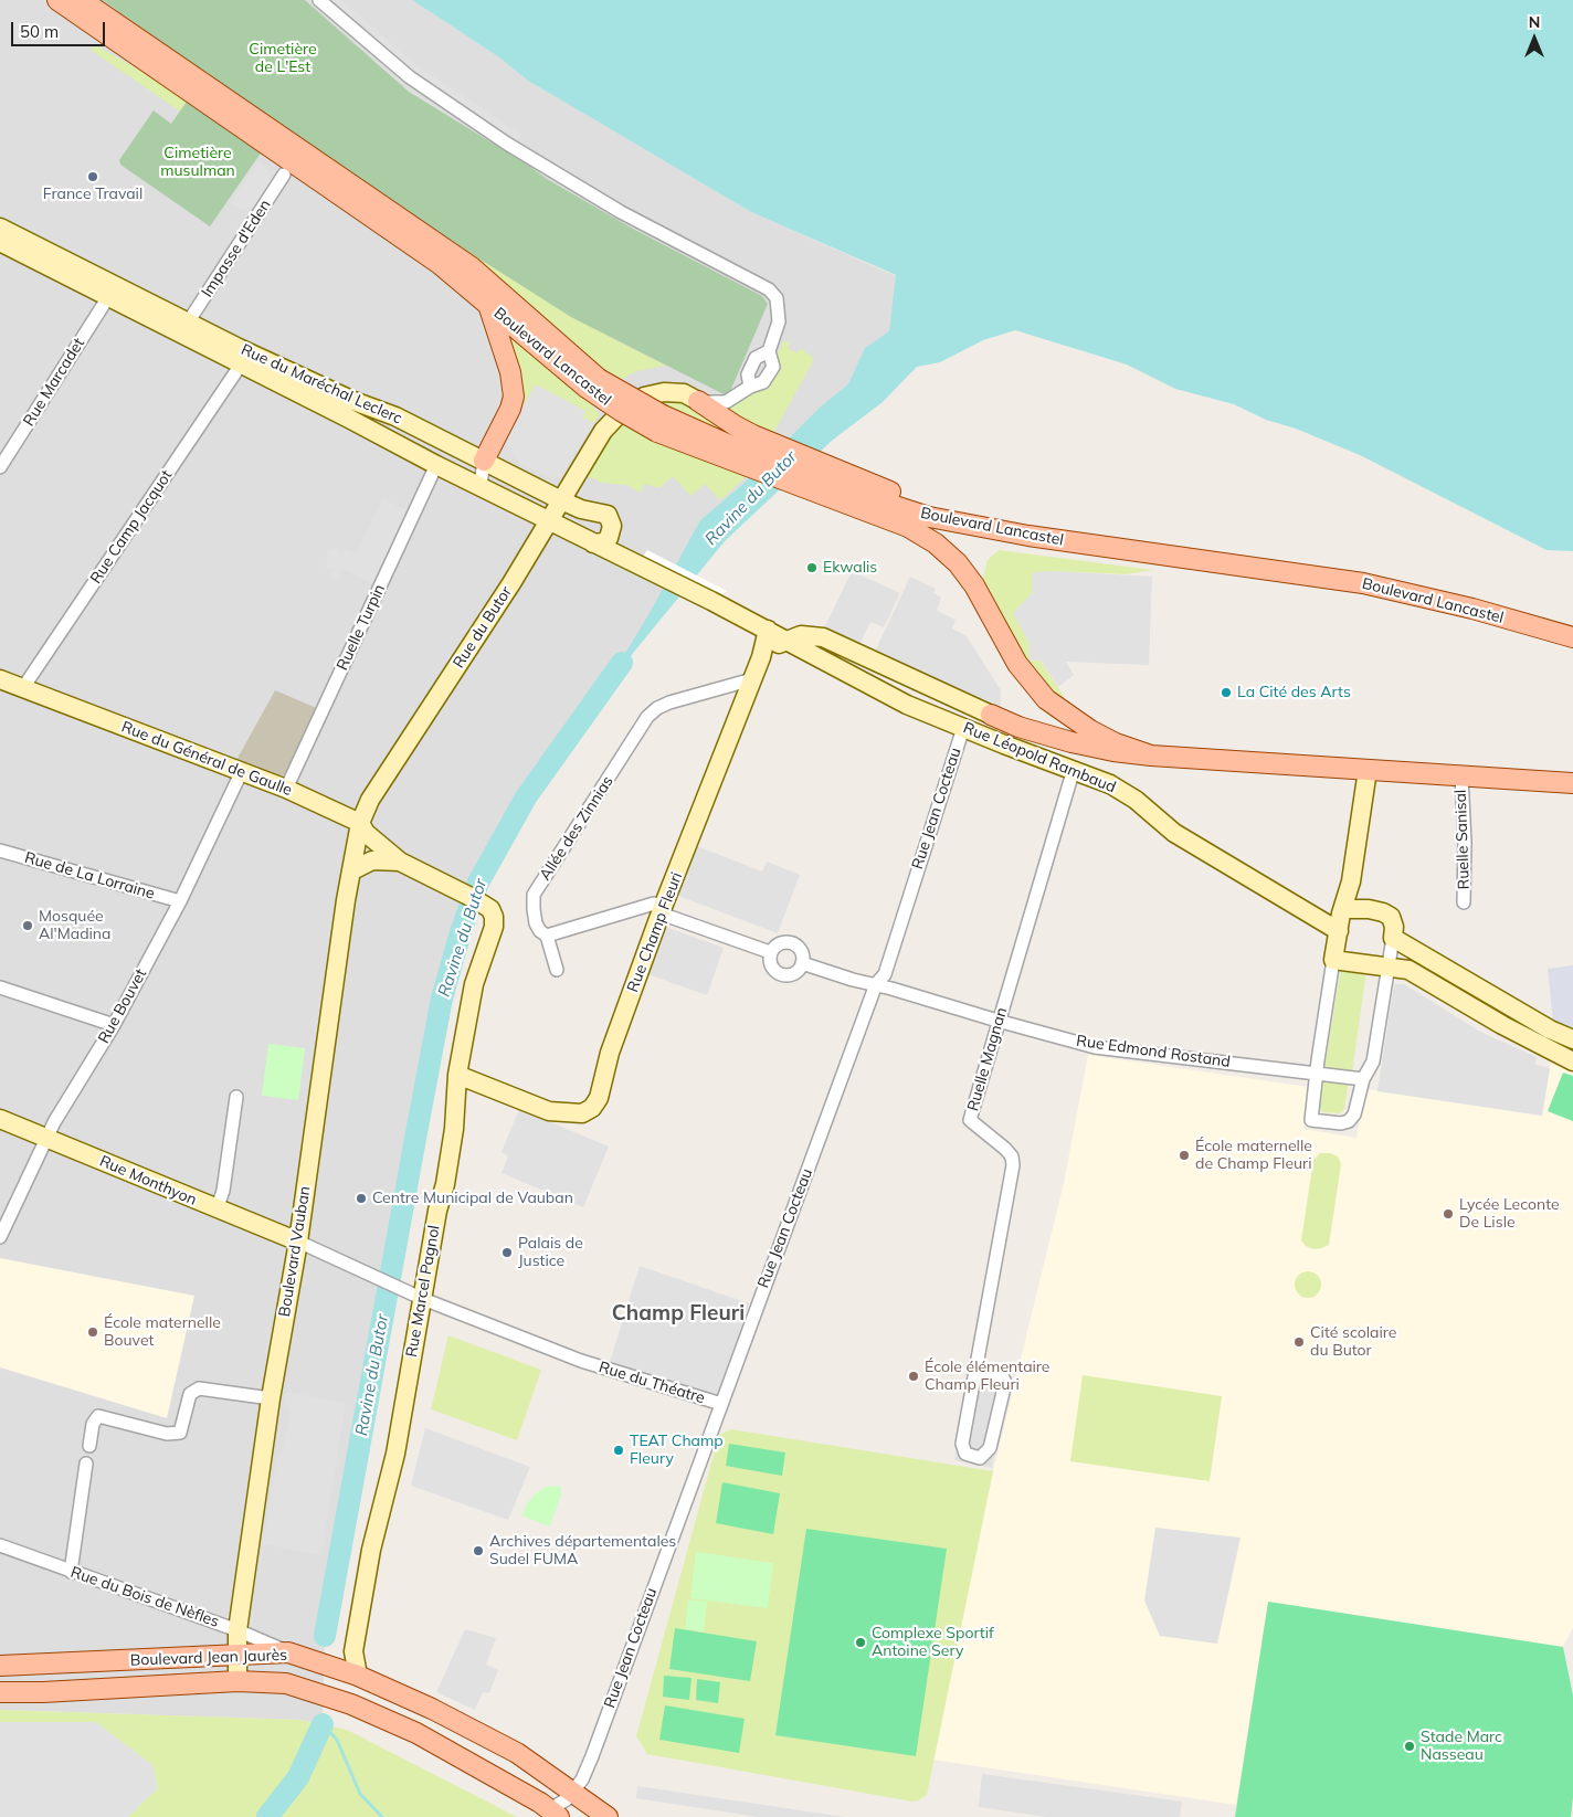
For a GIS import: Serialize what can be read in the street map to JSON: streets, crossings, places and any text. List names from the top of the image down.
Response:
{
  "streets": {
    "main road": ["Boulevard Lancastel", "Boulevard Jean Jaurès"],
    "street": [
      "Impasse d'Eden",
      "Rue Marcadet",
      "Rue du Maréchal Leclerc",
      "Rue Camp Jacquot",
      "Ruelle Turpin",
      "Rue du Butor",
      "Rue Léopold Rambaud",
      "Rue du Général de Gaulle",
      "Rue Jean Cocteau",
      "Allée des Zinnias",
      "Ruelle Sanisal",
      "Rue de La Lorraine",
      "Rue Champ Fleuri",
      "Rue Bouvet",
      "Rue Edmond Rostand",
      "Ruelle Magnan",
      "Rue Monthyon",
      "Boulevard Vauban",
      "Rue Marcel Pagnol",
      "Rue du Théatre",
      "Rue du Bois de Nèfles"
    ]
  },
  "crossings": [
    ["Impasse d'Eden", "Rue du Maréchal Leclerc"],
    ["Rue Marcadet", "Rue du Maréchal Leclerc"],
    ["Rue du Maréchal Leclerc", "Rue Camp Jacquot"],
    ["Rue du Maréchal Leclerc", "Ruelle Turpin"],
    ["Rue du Maréchal Leclerc", "Rue du Butor"],
    ["Rue du Maréchal Leclerc", "Rue Léopold Rambaud"],
    ["Rue Camp Jacquot", "Rue du Général de Gaulle"],
    ["Ruelle Turpin", "Rue du Général de Gaulle"],
    ["Rue du Butor", "Rue du Général de Gaulle"],
    ["Rue du Butor", "Boulevard Vauban"],
    ["Rue Léopold Rambaud", "Rue Jean Cocteau"],
    ["Rue Léopold Rambaud", "Rue Champ Fleuri"],
    ["Rue Léopold Rambaud", "Ruelle Magnan"],
    ["Rue du Général de Gaulle", "Rue Bouvet"],
    ["Rue du Général de Gaulle", "Boulevard Vauban"],
    ["Rue du Général de Gaulle", "Rue Marcel Pagnol"],
    ["Rue Jean Cocteau", "Rue Edmond Rostand"],
    ["Rue Jean Cocteau", "Rue du Théatre"],
    ["Rue Jean Cocteau", "Boulevard Jean Jaurès"],
    ["Allée des Zinnias", "Rue Champ Fleuri"],
    ["Rue de La Lorraine", "Rue Bouvet"],
    ["Rue Champ Fleuri", "Rue Marcel Pagnol"],
    ["Rue Bouvet", "Rue Monthyon"],
    ["Rue Edmond Rostand", "Ruelle Magnan"],
    ["Rue Monthyon", "Boulevard Vauban"],
    ["Rue Monthyon", "Rue du Théatre"],
    ["Boulevard Vauban", "Rue du Théatre"],
    ["Boulevard Vauban", "Rue du Bois de Nèfles"],
    ["Boulevard Vauban", "Boulevard Jean Jaurès"],
    ["Rue Marcel Pagnol", "Rue du Théatre"],
    ["Rue Marcel Pagnol", "Boulevard Jean Jaurès"],
    ["Rue du Bois de Nèfles", "Boulevard Jean Jaurès"]
  ],
  "districts": ["Champ Fleuri"],
  "water": ["Ravine du Butor"],
  "parks": ["Cimetière de L'Est", "Cimetière musulman"],
  "places": [
    "France Travail",
    "Ekwalis",
    "La Cité des Arts",
    "Mosquée Al'Madina",
    "École maternelle de Champ Fleuri",
    "Centre Municipal de Vauban",
    "Lycée Leconte De Lisle",
    "Palais de Justice",
    "École maternelle Bouvet",
    "Cité scolaire du Butor",
    "École élémentaire Champ Fleuri",
    "TEAT Champ Fleury",
    "Archives départementales Sudel FUMA",
    "Complexe Sportif Antoine Sery",
    "Stade Marc Nasseau"
  ],
  "scale_bar": "50 m",
  "north": "top"
}
